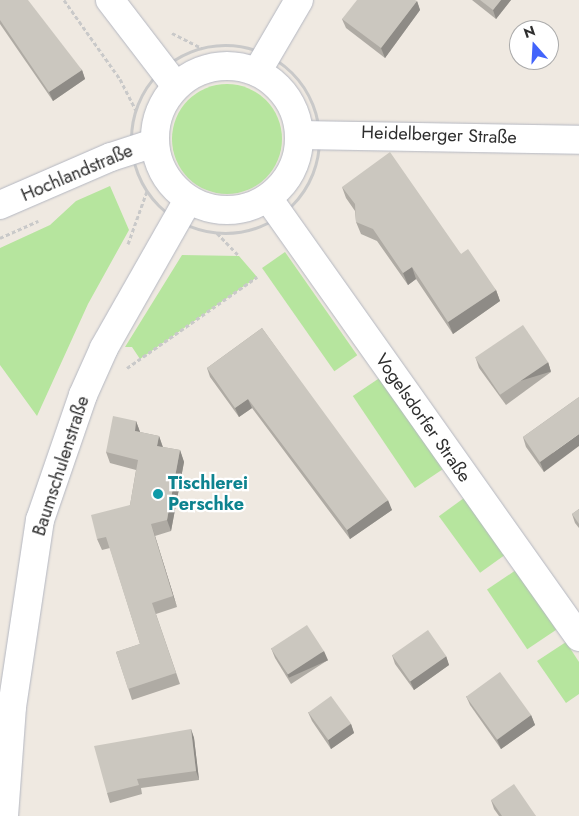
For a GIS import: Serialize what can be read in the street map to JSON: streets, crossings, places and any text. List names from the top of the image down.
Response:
{
  "streets": {
    "street": [
      "Heidelberger Straße",
      "Hochlandstraße",
      "Vogelsdorfer Straße",
      "Baumschulenstraße"
    ]
  },
  "crossings": [
    ["Heidelberger Straße", "Hochlandstraße"],
    ["Heidelberger Straße", "Vogelsdorfer Straße"],
    ["Heidelberger Straße", "Baumschulenstraße"],
    ["Hochlandstraße", "Vogelsdorfer Straße"],
    ["Hochlandstraße", "Baumschulenstraße"],
    ["Vogelsdorfer Straße", "Baumschulenstraße"]
  ],
  "places": ["Tischlerei Perschke"],
  "north": "top"
}
